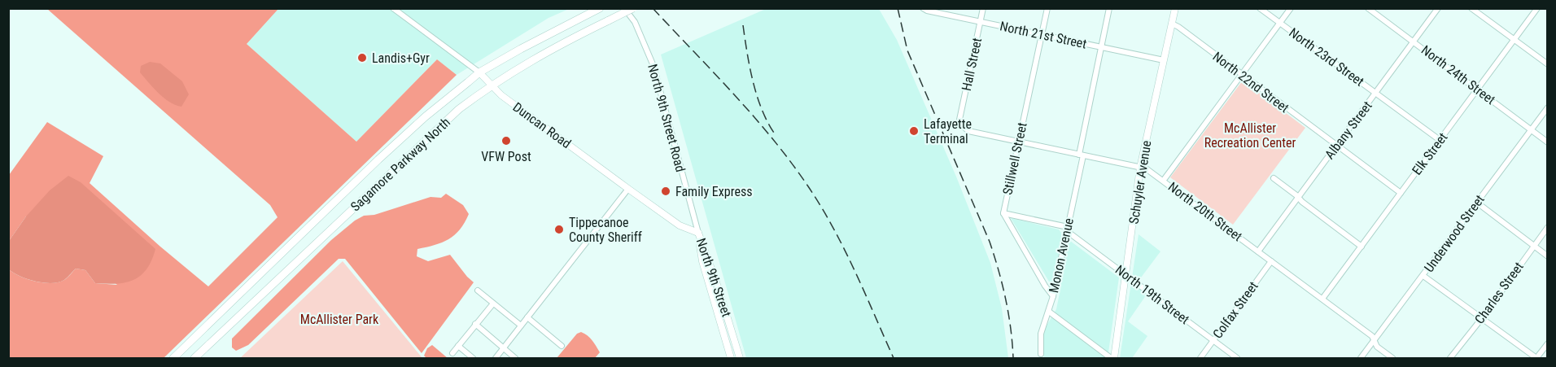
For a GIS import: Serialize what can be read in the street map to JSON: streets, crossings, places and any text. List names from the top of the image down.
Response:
{
  "streets": {
    "highway": ["Sagamore Parkway North"],
    "main road": ["Duncan Road", "Schuyler Avenue", "North 9th Street"],
    "street": [
      "North 21st Street",
      "North 23rd Street",
      "Hall Street",
      "North 24th Street",
      "North 22nd Street",
      "North 9th Street Road",
      "Albany Street",
      "Elk Street",
      "Stillwell Street",
      "North 20th Street",
      "Underwood Street",
      "Monon Avenue",
      "Charles Street",
      "North 19th Street",
      "Colfax Street"
    ]
  },
  "crossings": [
    ["North 21st Street", "Hall Street"],
    ["North 21st Street", "Stillwell Street"],
    ["North 21st Street", "Schuyler Avenue"],
    ["North 21st Street", "Monon Avenue"],
    ["North 23rd Street", "Albany Street"],
    ["North 23rd Street", "Elk Street"],
    ["Hall Street", "North 20th Street"],
    ["North 24th Street", "Albany Street"],
    ["North 24th Street", "Elk Street"],
    ["North 24th Street", "Underwood Street"],
    ["North 22nd Street", "Albany Street"],
    ["North 22nd Street", "Elk Street"],
    ["North 22nd Street", "Schuyler Avenue"],
    ["North 9th Street Road", "Duncan Road"],
    ["North 9th Street Road", "North 9th Street"],
    ["Duncan Road", "Sagamore Parkway North"],
    ["Duncan Road", "North 9th Street"],
    ["Albany Street", "North 20th Street"],
    ["Elk Street", "North 20th Street"],
    ["Stillwell Street", "North 20th Street"],
    ["Stillwell Street", "Monon Avenue"],
    ["Stillwell Street", "North 19th Street"],
    ["Schuyler Avenue", "North 20th Street"],
    ["Schuyler Avenue", "North 19th Street"],
    ["North 20th Street", "Underwood Street"],
    ["North 20th Street", "Monon Avenue"],
    ["North 20th Street", "Colfax Street"],
    ["Monon Avenue", "North 19th Street"],
    ["North 19th Street", "Colfax Street"]
  ],
  "parks": ["McAllister Recreation Center", "McAllister Park"],
  "places": [
    "Landis+Gyr",
    "Lafayette Terminal",
    "VFW Post",
    "Family Express",
    "Tippecanoe County Sheriff"
  ]
}
